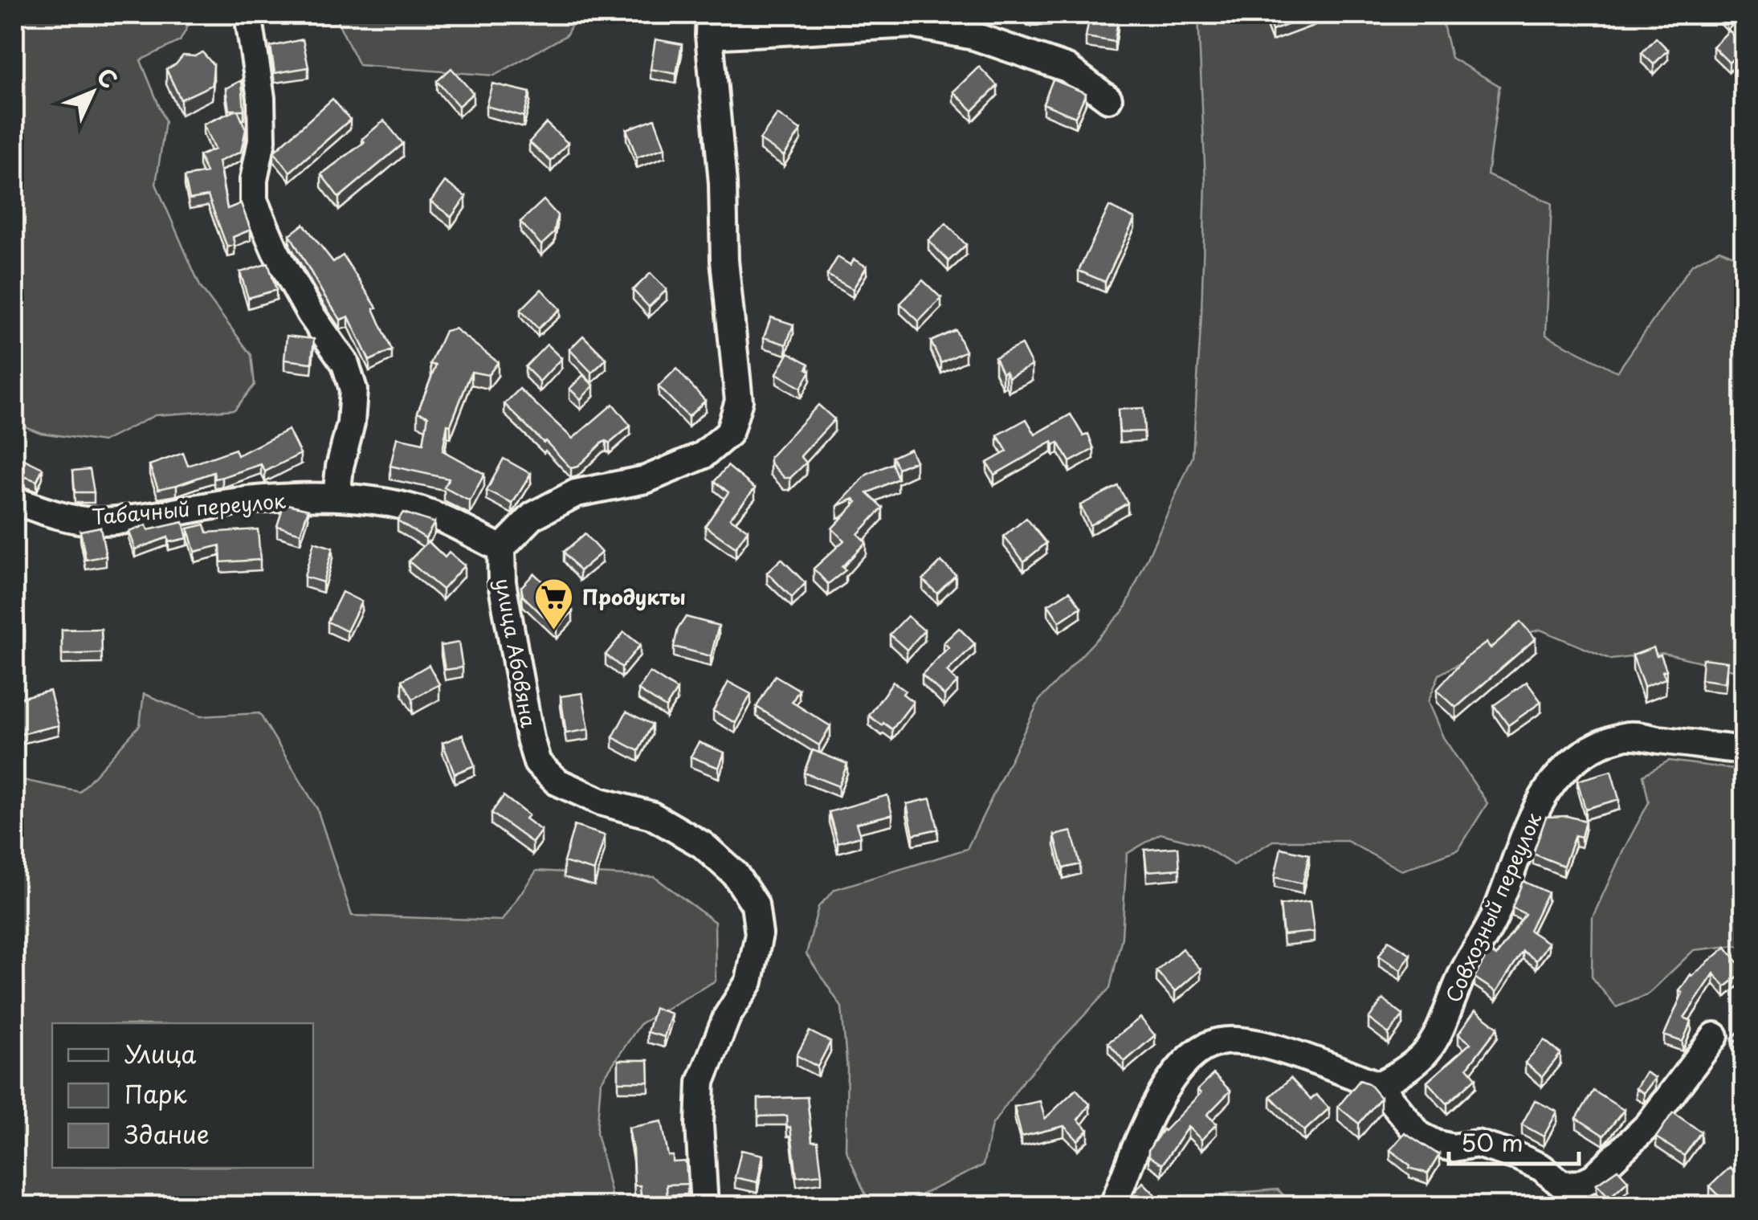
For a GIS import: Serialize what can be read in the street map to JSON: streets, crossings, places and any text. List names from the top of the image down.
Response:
{
  "streets": {
    "street": ["Табачный переулок", "улица Абовяна", "Совхозный переулок"]
  },
  "crossings": [
    ["Табачный переулок", "улица Абовяна"]
  ],
  "places": {
    "supermarket": ["Продукты"]
  },
  "legend": ["Улица", "Парк", "Здание"],
  "scale_bar": "50 m",
  "north": "top right"
}
